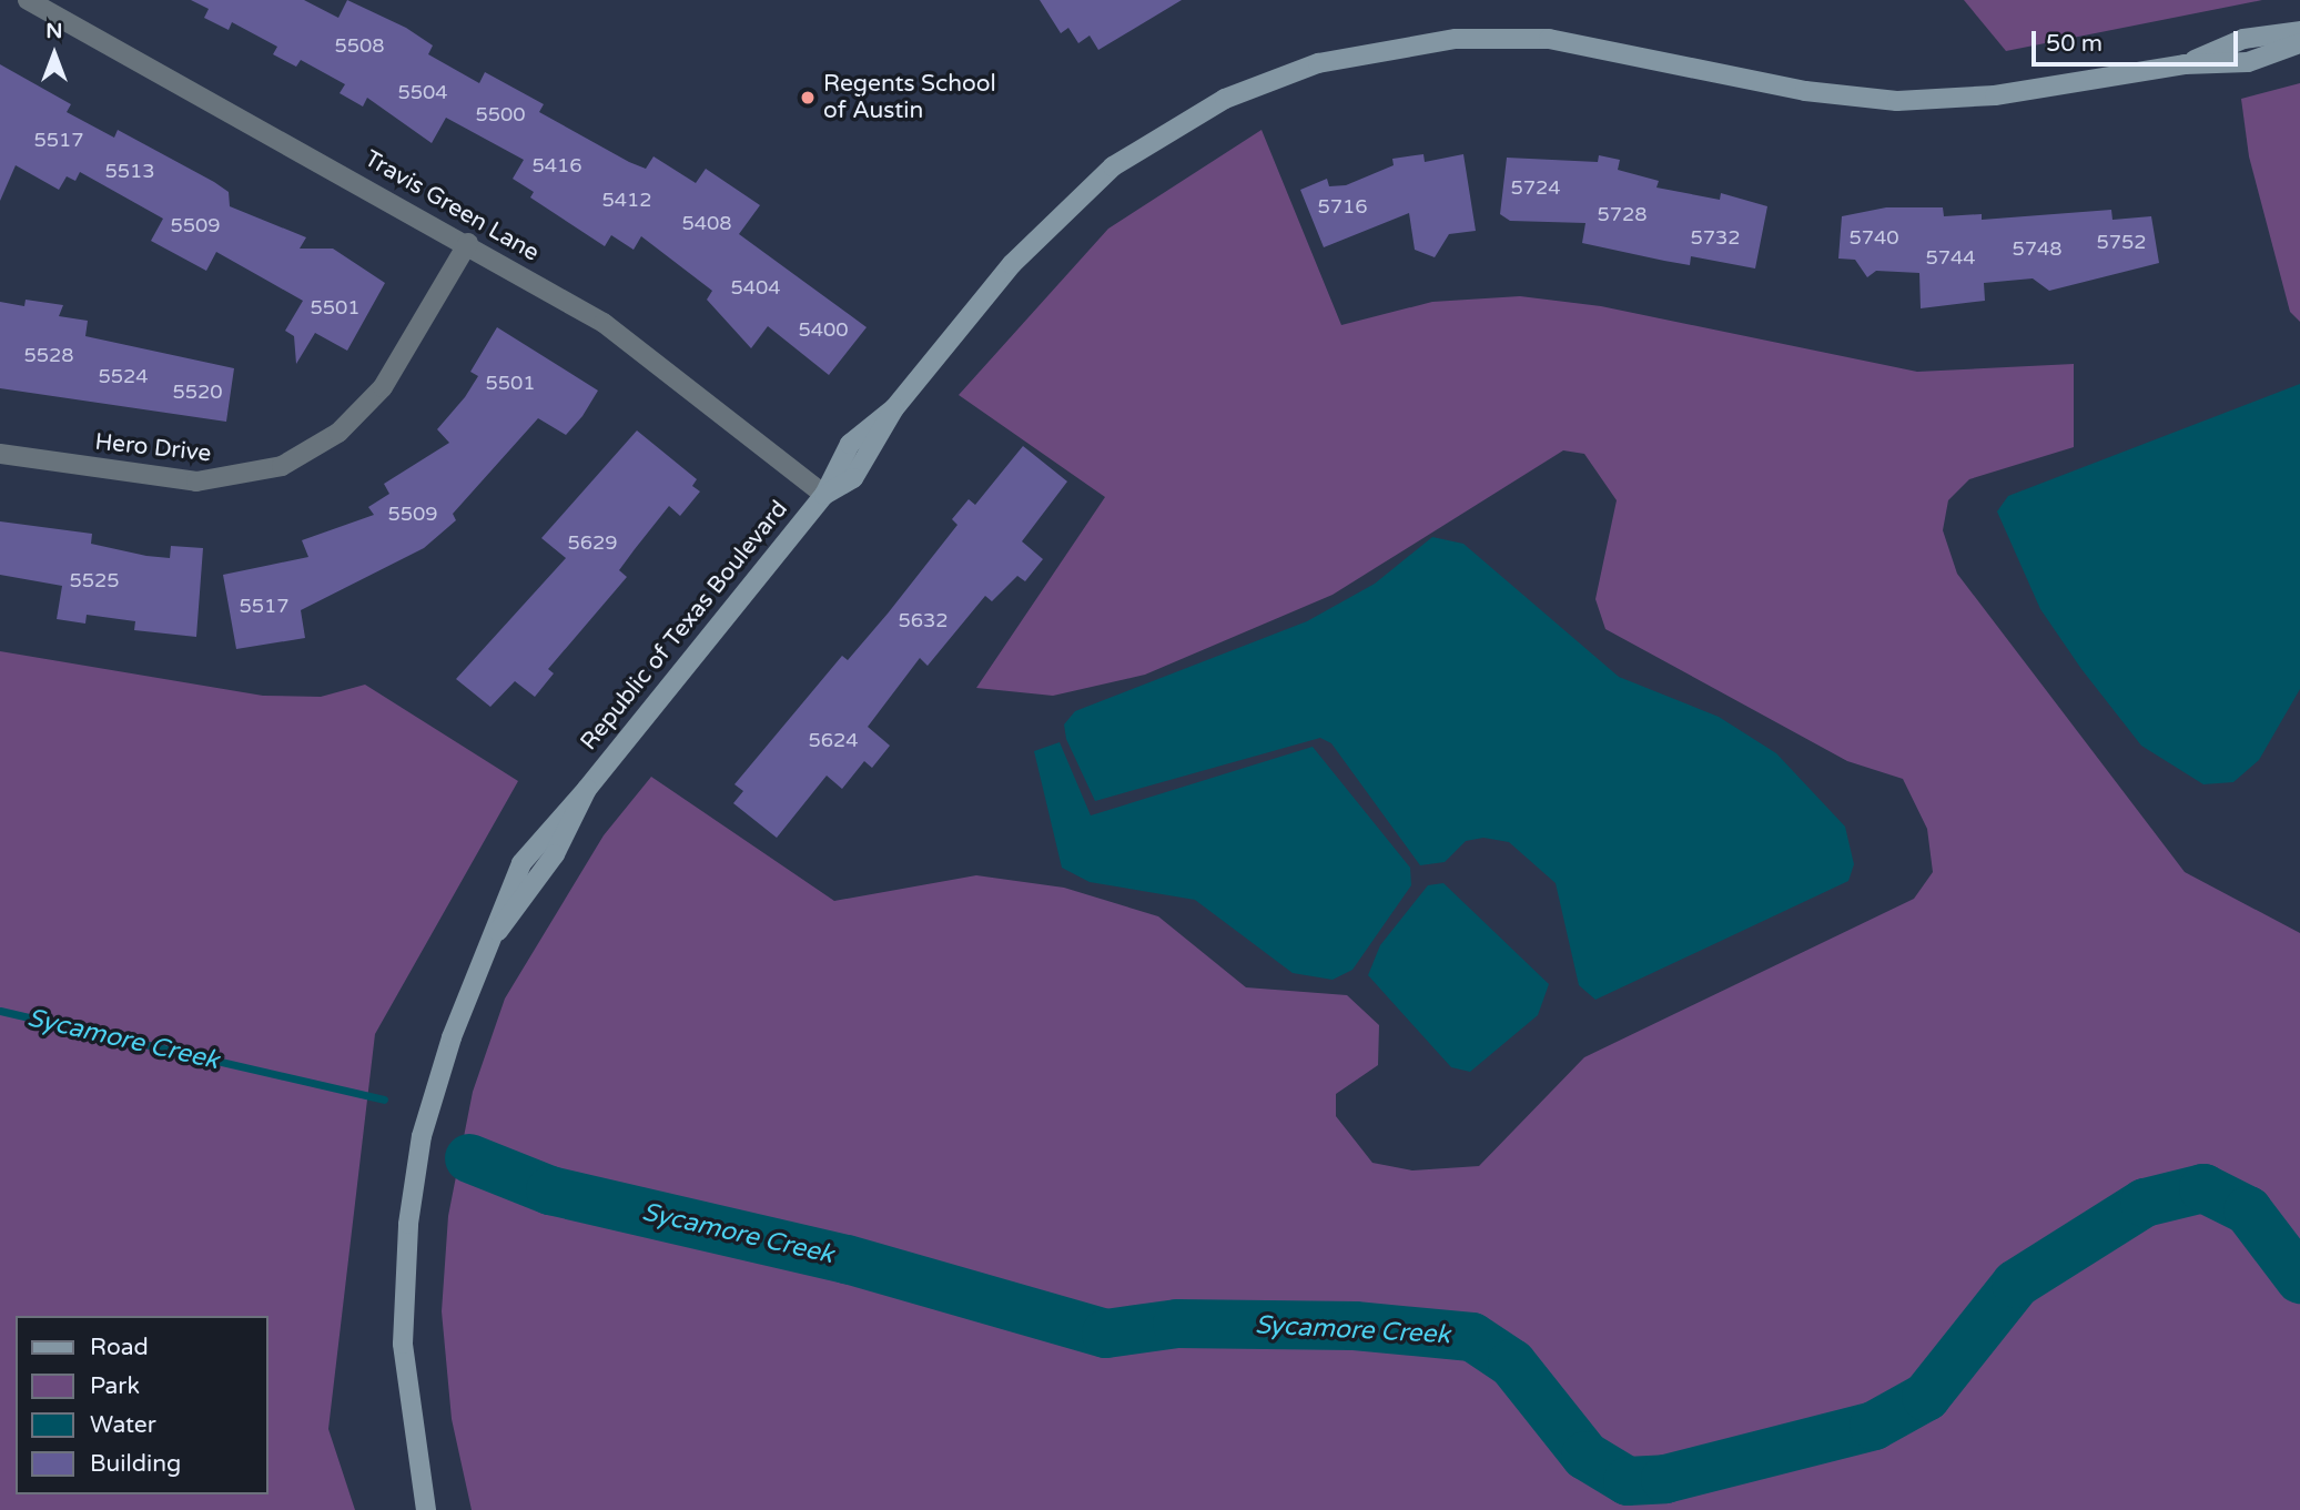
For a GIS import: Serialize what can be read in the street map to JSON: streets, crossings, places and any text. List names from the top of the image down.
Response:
{
  "streets": {
    "street": ["Travis Green Lane", "Hero Drive", "Republic of Texas Boulevard"]
  },
  "crossings": [
    ["Travis Green Lane", "Hero Drive"],
    ["Travis Green Lane", "Republic of Texas Boulevard"]
  ],
  "water": ["Sycamore Creek"],
  "places": ["Regents School of Austin"],
  "house_numbers": [
    "5508",
    "5504",
    "5500",
    "5517",
    "5416",
    "5513",
    "5724",
    "5412",
    "5716",
    "5728",
    "5408",
    "5509",
    "5732",
    "5740",
    "5752",
    "5748",
    "5744",
    "5404",
    "5501",
    "5400",
    "5528",
    "5524",
    "5501",
    "5520",
    "5509",
    "5629",
    "5525",
    "5517",
    "5632",
    "5624"
  ],
  "legend": [
    "Road",
    "Park",
    "Water",
    "Building"
  ],
  "scale_bar": "50 m",
  "north": "top"
}
